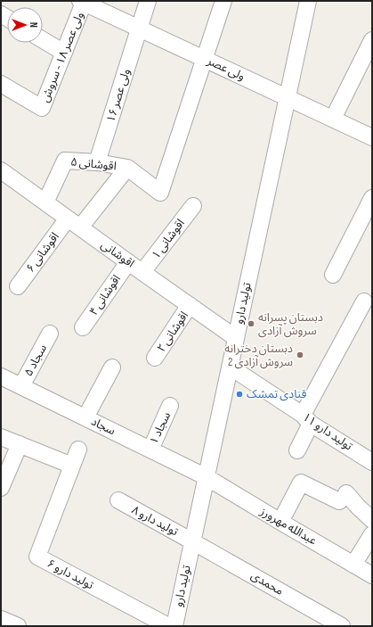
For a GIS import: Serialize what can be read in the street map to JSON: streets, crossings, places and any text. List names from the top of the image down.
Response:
{
  "streets": {
    "street": [
      "ولی عصر ۱۸ - سروش",
      "ولی عصر",
      "ولی عصر ۱۶",
      "اقوشانی ۵",
      "اقوشانی ۱",
      "اقوشانی ۶",
      "اقوشانی",
      "اقوشانی ۴",
      "تولید دارو",
      "اقوشانی ۲",
      "سجاد ۵",
      "سجاد",
      "سجاد ۱",
      "تولید دارو ۱۱",
      "تولید دارو ۸",
      "عبدالله مهرورز",
      "تولید دارو ۶",
      "محمدی"
    ]
  },
  "crossings": [
    ["ولی عصر ۱۸ - سروش", "ولی عصر"],
    ["ولی عصر", "ولی عصر ۱۶"],
    ["ولی عصر", "اقوشانی ۵"],
    ["ولی عصر", "تولید دارو"],
    ["ولی عصر ۱۶", "اقوشانی ۵"],
    ["اقوشانی ۵", "اقوشانی ۶"],
    ["اقوشانی ۵", "اقوشانی"],
    ["اقوشانی ۱", "اقوشانی"],
    ["اقوشانی ۶", "اقوشانی"],
    ["اقوشانی", "اقوشانی ۴"],
    ["اقوشانی", "تولید دارو"],
    ["اقوشانی", "اقوشانی ۲"],
    ["تولید دارو", "سجاد"],
    ["تولید دارو", "تولید دارو ۱۱"],
    ["تولید دارو", "تولید دارو ۸"],
    ["تولید دارو", "عبدالله مهرورز"],
    ["تولید دارو", "محمدی"],
    ["سجاد ۵", "سجاد"],
    ["سجاد", "سجاد ۱"],
    ["سجاد", "عبدالله مهرورز"],
    ["تولید دارو ۸", "محمدی"]
  ],
  "places": ["دبستان پسرانه سروش آزادی", "دبستان دخترانه سروش آزادی 2", "قنادی تمشک"],
  "north": "right"
}
